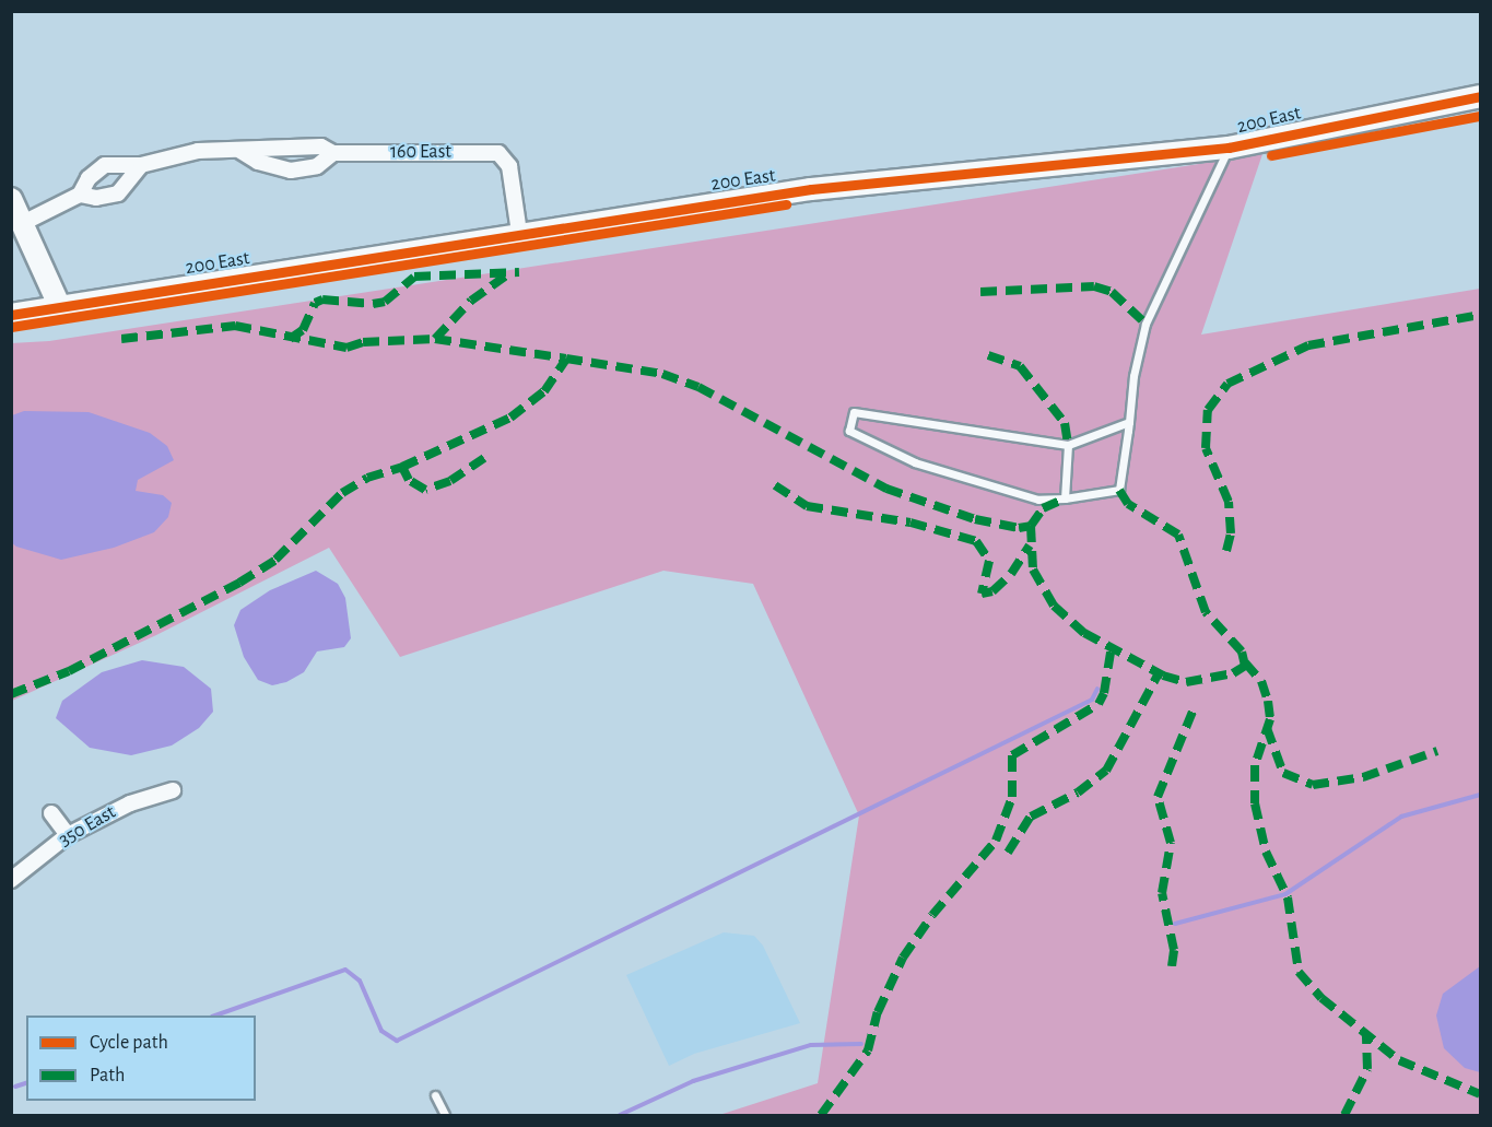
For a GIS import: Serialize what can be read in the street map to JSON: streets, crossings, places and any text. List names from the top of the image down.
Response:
{
  "streets": {
    "street": ["200 East", "160 East", "350 East"]
  },
  "crossings": [
    ["200 East", "160 East"]
  ],
  "legend": ["Cycle path", "Path"]
}
